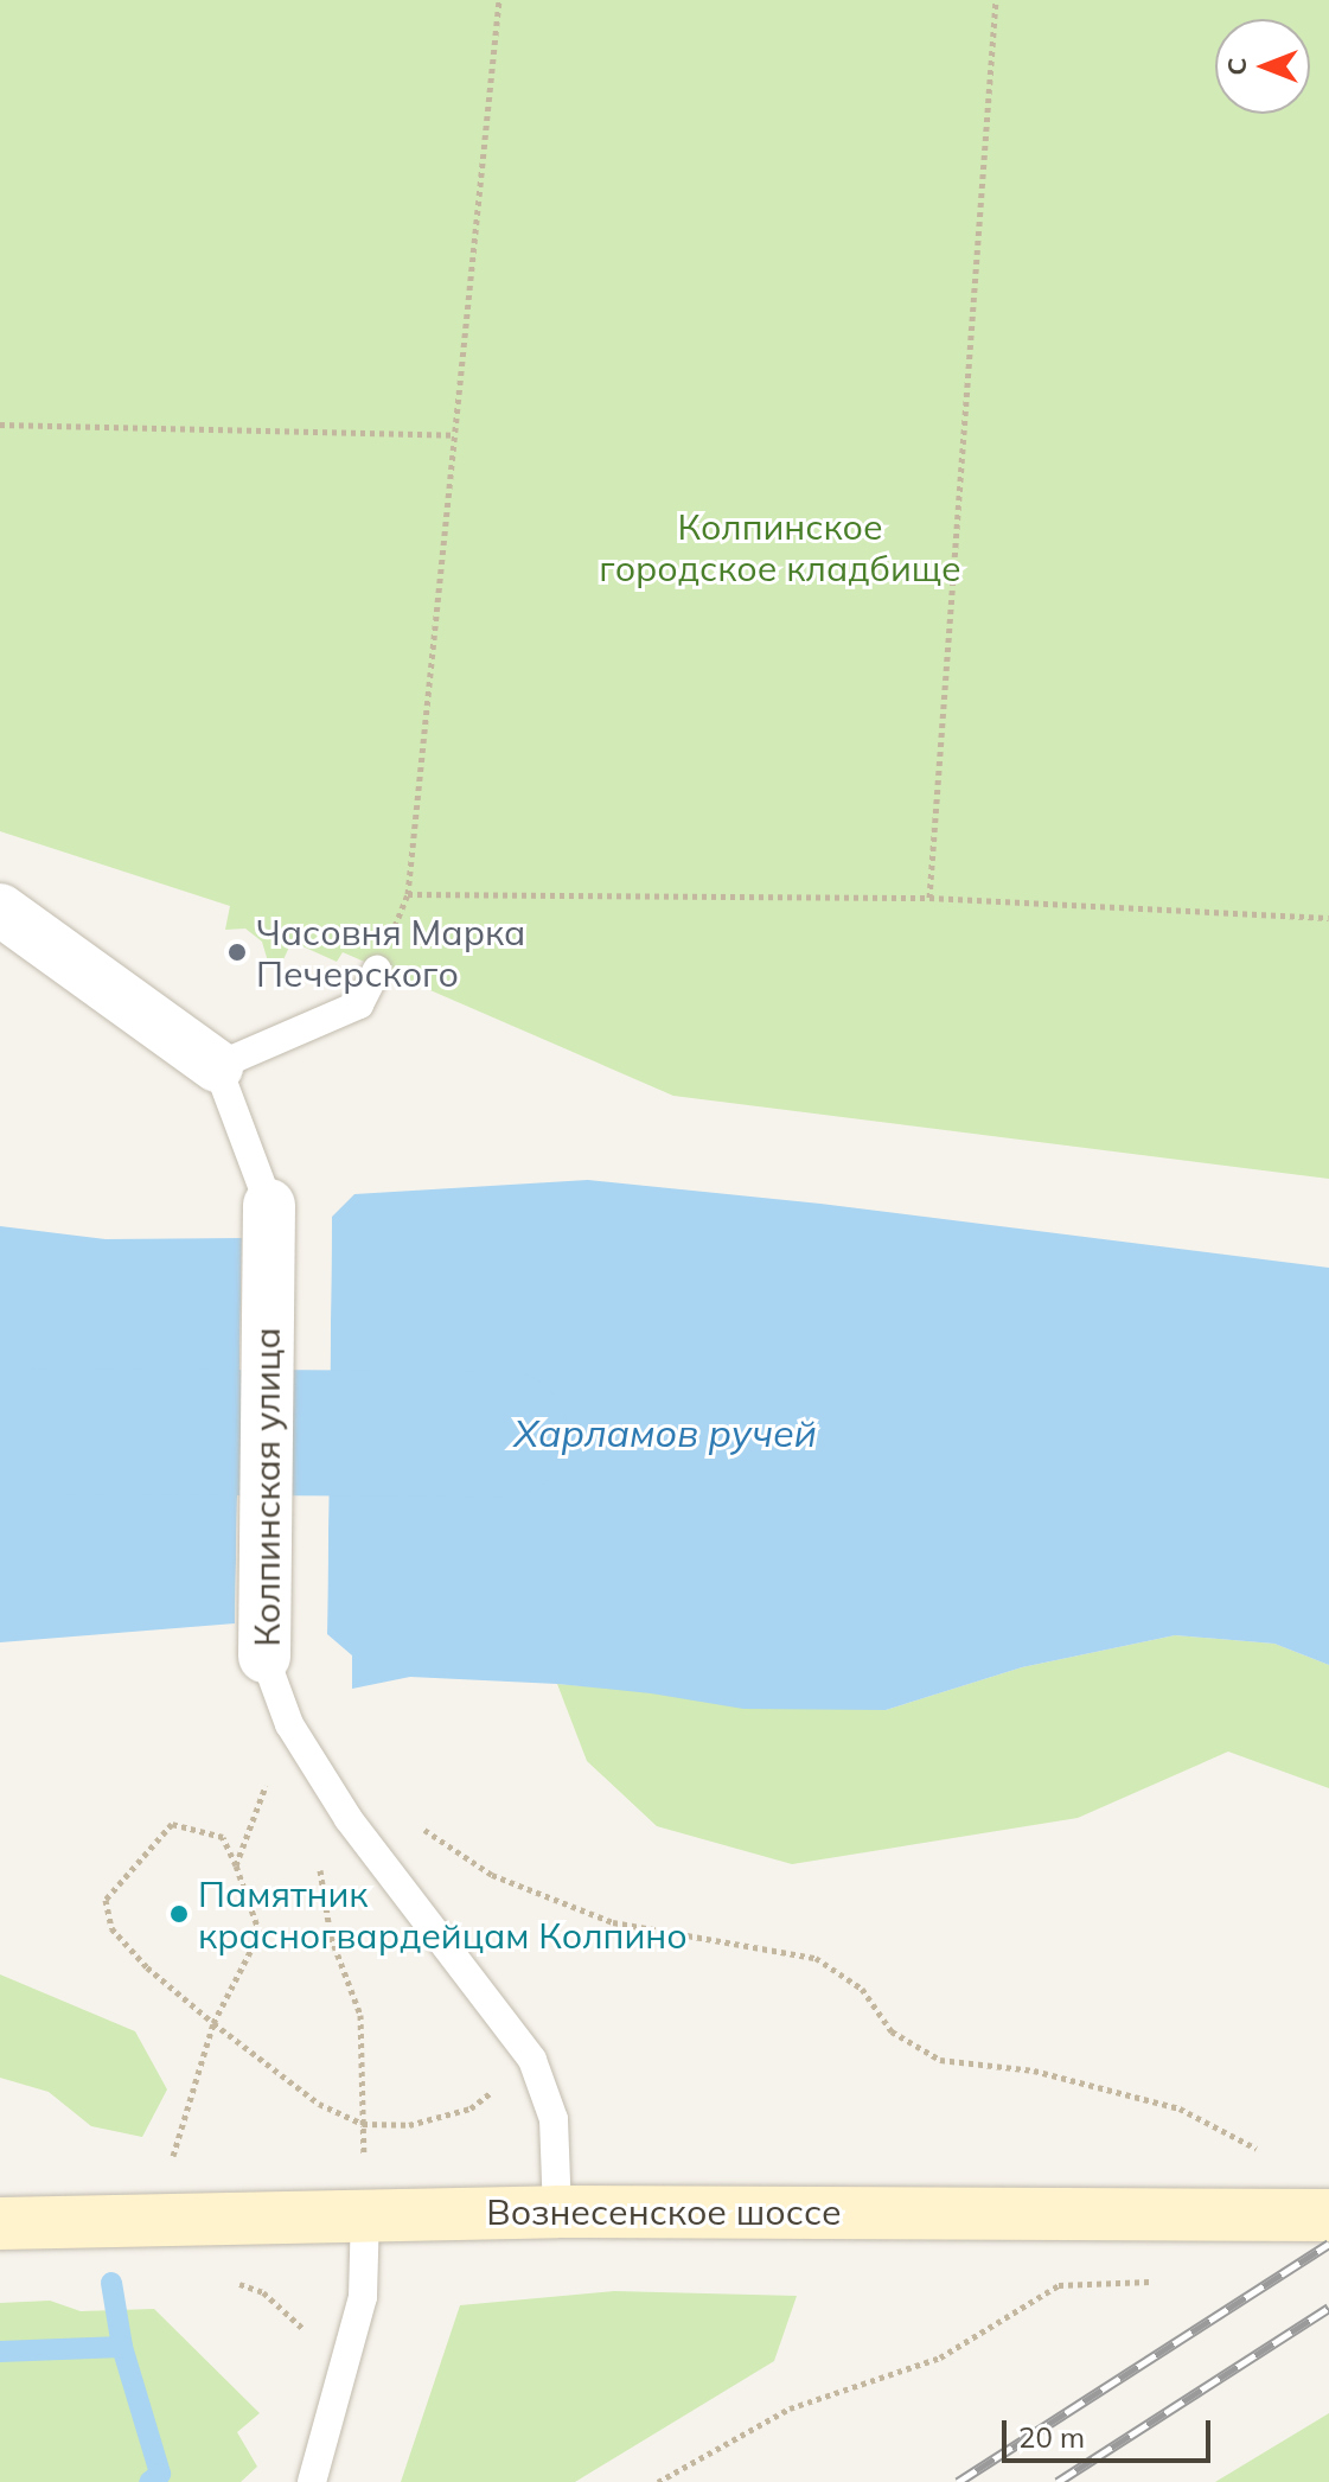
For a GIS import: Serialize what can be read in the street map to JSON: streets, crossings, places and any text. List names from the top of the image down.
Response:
{
  "streets": {
    "street": ["Колпинская улица", "Вознесенское шоссе"]
  },
  "crossings": [
    ["Колпинская улица", "Вознесенское шоссе"]
  ],
  "water": ["Харламов ручей"],
  "parks": ["Колпинское городское кладбище"],
  "places": ["Часовня Марка Печерского", "Памятник красногвардейцам Колпино"],
  "scale_bar": "20 m",
  "north": "left"
}
